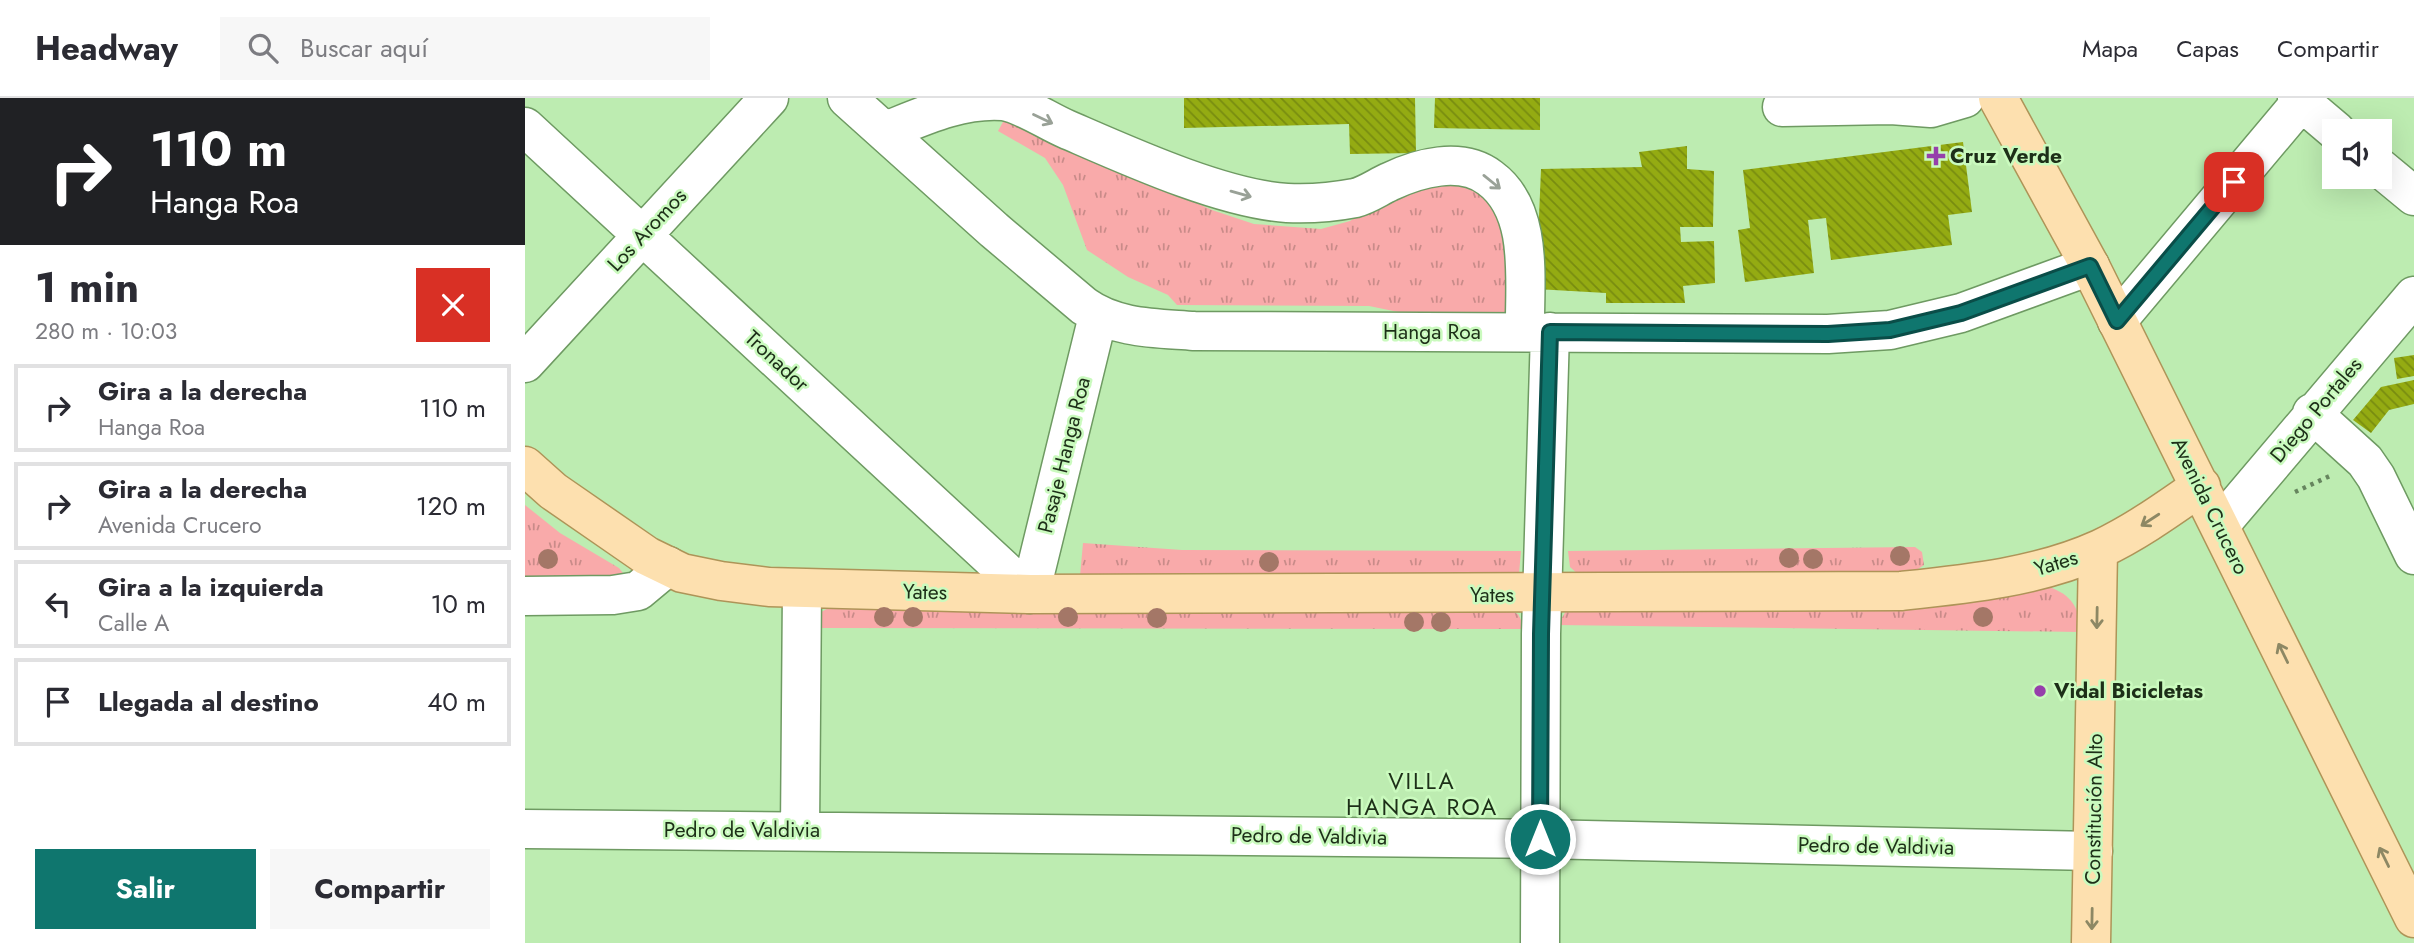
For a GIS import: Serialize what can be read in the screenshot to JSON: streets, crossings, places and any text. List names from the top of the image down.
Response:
{
  "streets": {
    "main road": ["Avenida Crucero", "Yates", "Constitución Alto"],
    "street": [
      "Los Aromos",
      "Hanga Roa",
      "Tronador",
      "Diego Portales",
      "Pasaje Hanga Roa",
      "Pedro de Valdivia"
    ]
  },
  "crossings": [
    ["Los Aromos", "Tronador"],
    ["Hanga Roa", "Pasaje Hanga Roa"],
    ["Hanga Roa", "Avenida Crucero"],
    ["Tronador", "Pasaje Hanga Roa"],
    ["Tronador", "Yates"],
    ["Diego Portales", "Avenida Crucero"],
    ["Pasaje Hanga Roa", "Yates"],
    ["Avenida Crucero", "Yates"],
    ["Yates", "Constitución Alto"],
    ["Constitución Alto", "Pedro de Valdivia"]
  ],
  "one_way": ["Avenida Crucero", "Constitución Alto"],
  "districts": ["VILLA HANGA ROA"],
  "places": {
    "health": ["Cruz Verde"],
    "other": ["Vidal Bicicletas"]
  },
  "page": {
    "header": "Headway",
    "search": "Buscar aquí",
    "nav": ["Mapa", "Capas", "Compartir"],
    "turn": ["110 m", "Hanga Roa"],
    "heading": ["1 min", "280 m · 10:03"],
    "list": [
      {
        "name": "Gira a la derecha",
        "note": "Hanga Roa",
        "value": "110 m"
      },
      {
        "name": "Gira a la derecha",
        "note": "Avenida Crucero",
        "value": "120 m"
      },
      {
        "name": "Gira a la izquierda",
        "note": "Calle A",
        "value": "10 m"
      },
      {
        "name": "Llegada al destino",
        "value": "40 m"
      }
    ],
    "buttons": ["Salir", "Compartir"]
  }
}
